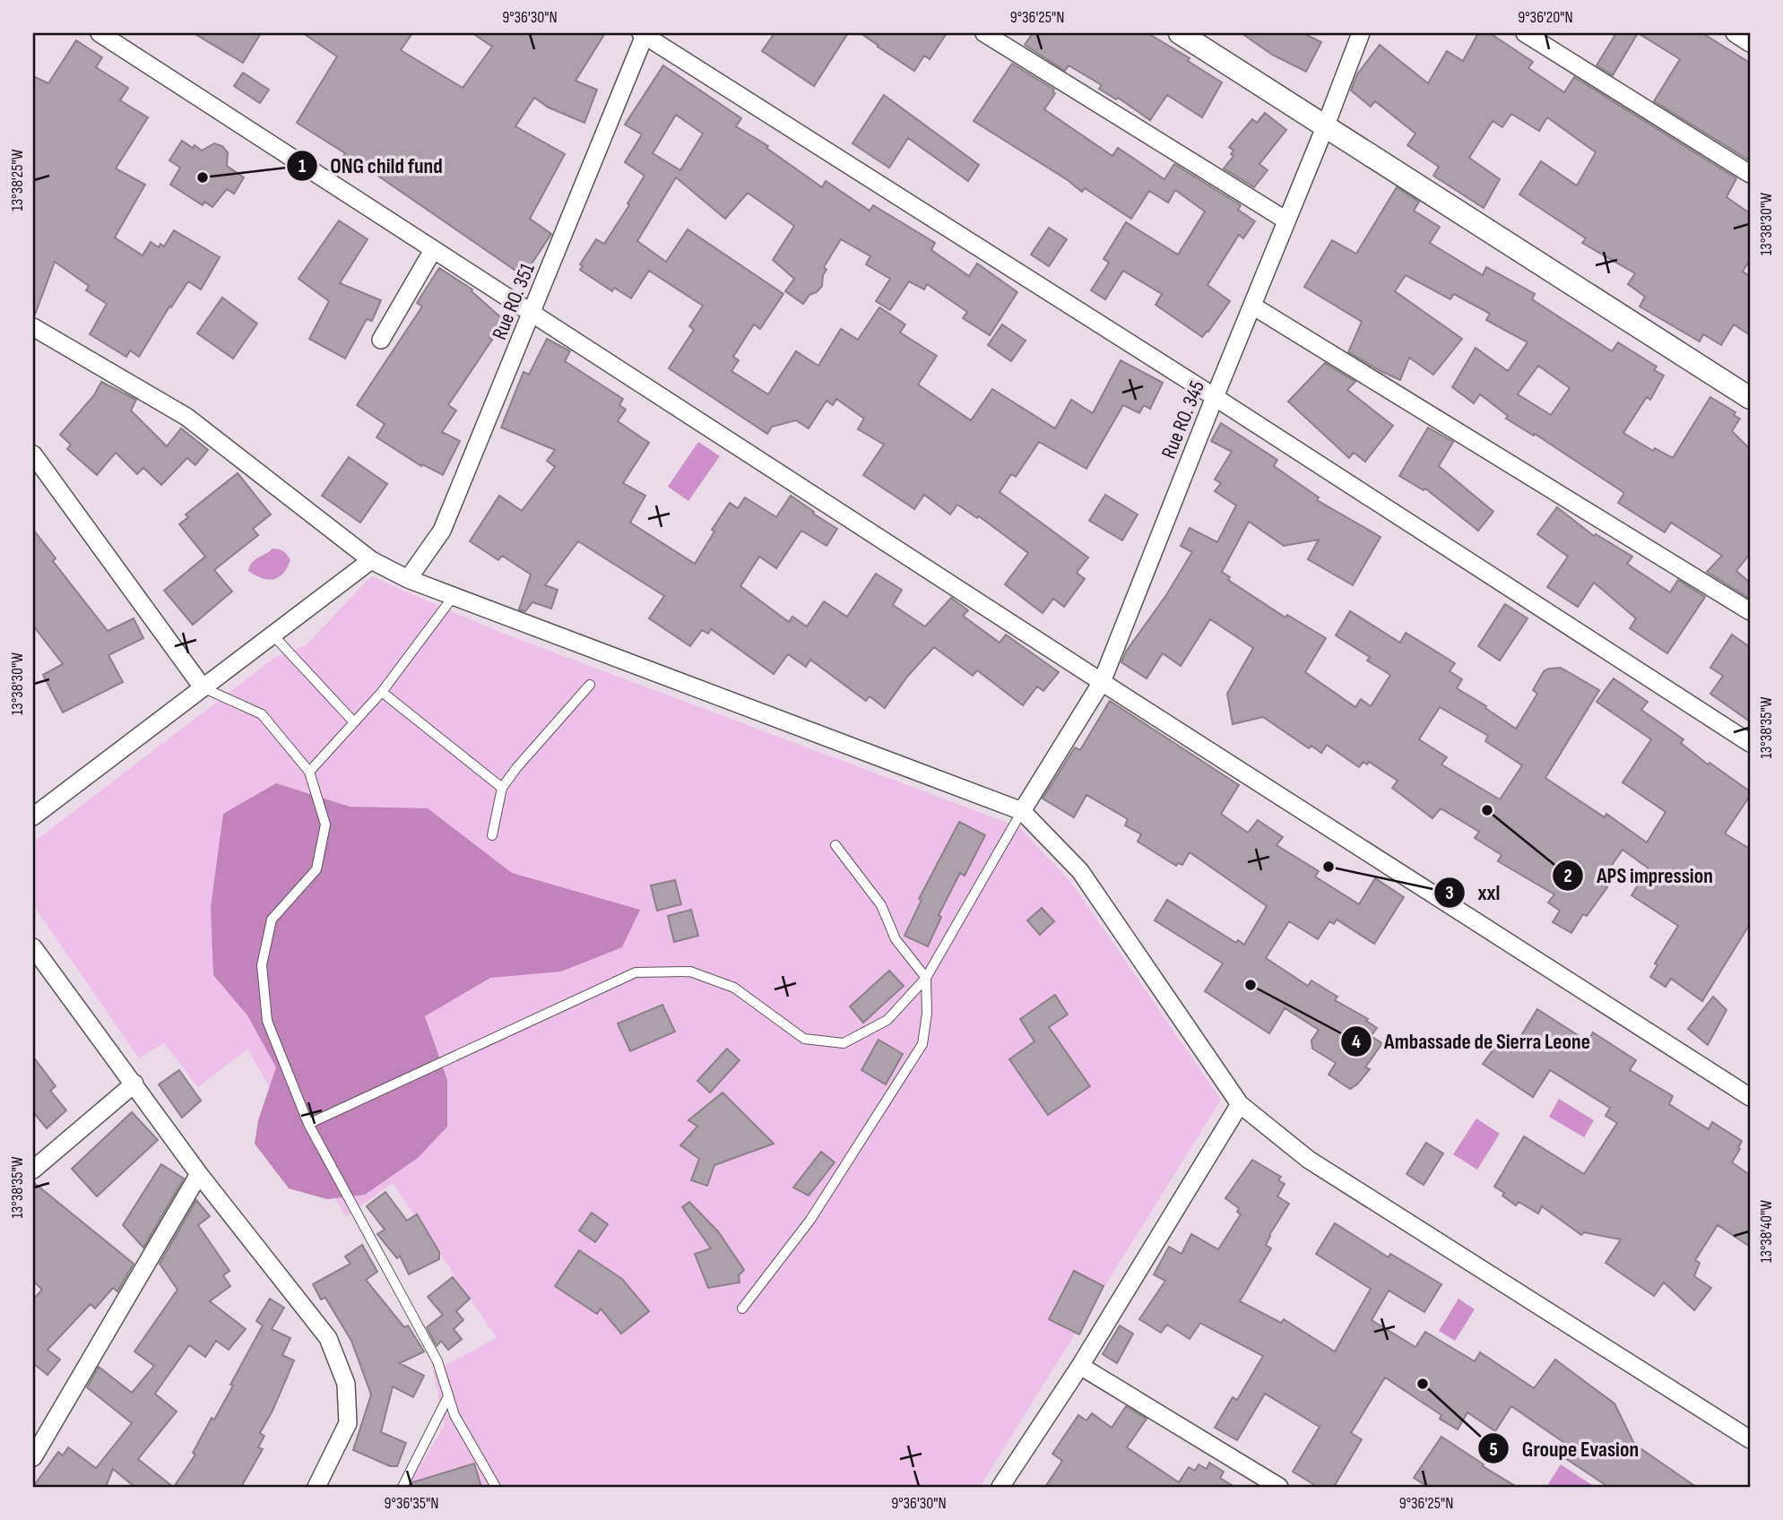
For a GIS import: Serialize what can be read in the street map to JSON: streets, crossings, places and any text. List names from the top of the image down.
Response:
{
  "streets": {
    "street": ["Rue RO. 351", "Rue RO. 345"]
  },
  "places": [
    "ONG child fund",
    "APS impression",
    "xxl",
    "Ambassade de Sierra Leone",
    "Groupe Evasion"
  ],
  "coordinates": [
    "9°36'30\"N",
    "9°36'25\"N",
    "9°36'20\"N",
    "13°38'25\"W",
    "13°38'30\"W",
    "13°38'35\"W",
    "13°38'40\"W",
    "9°36'35\"N"
  ]
}
